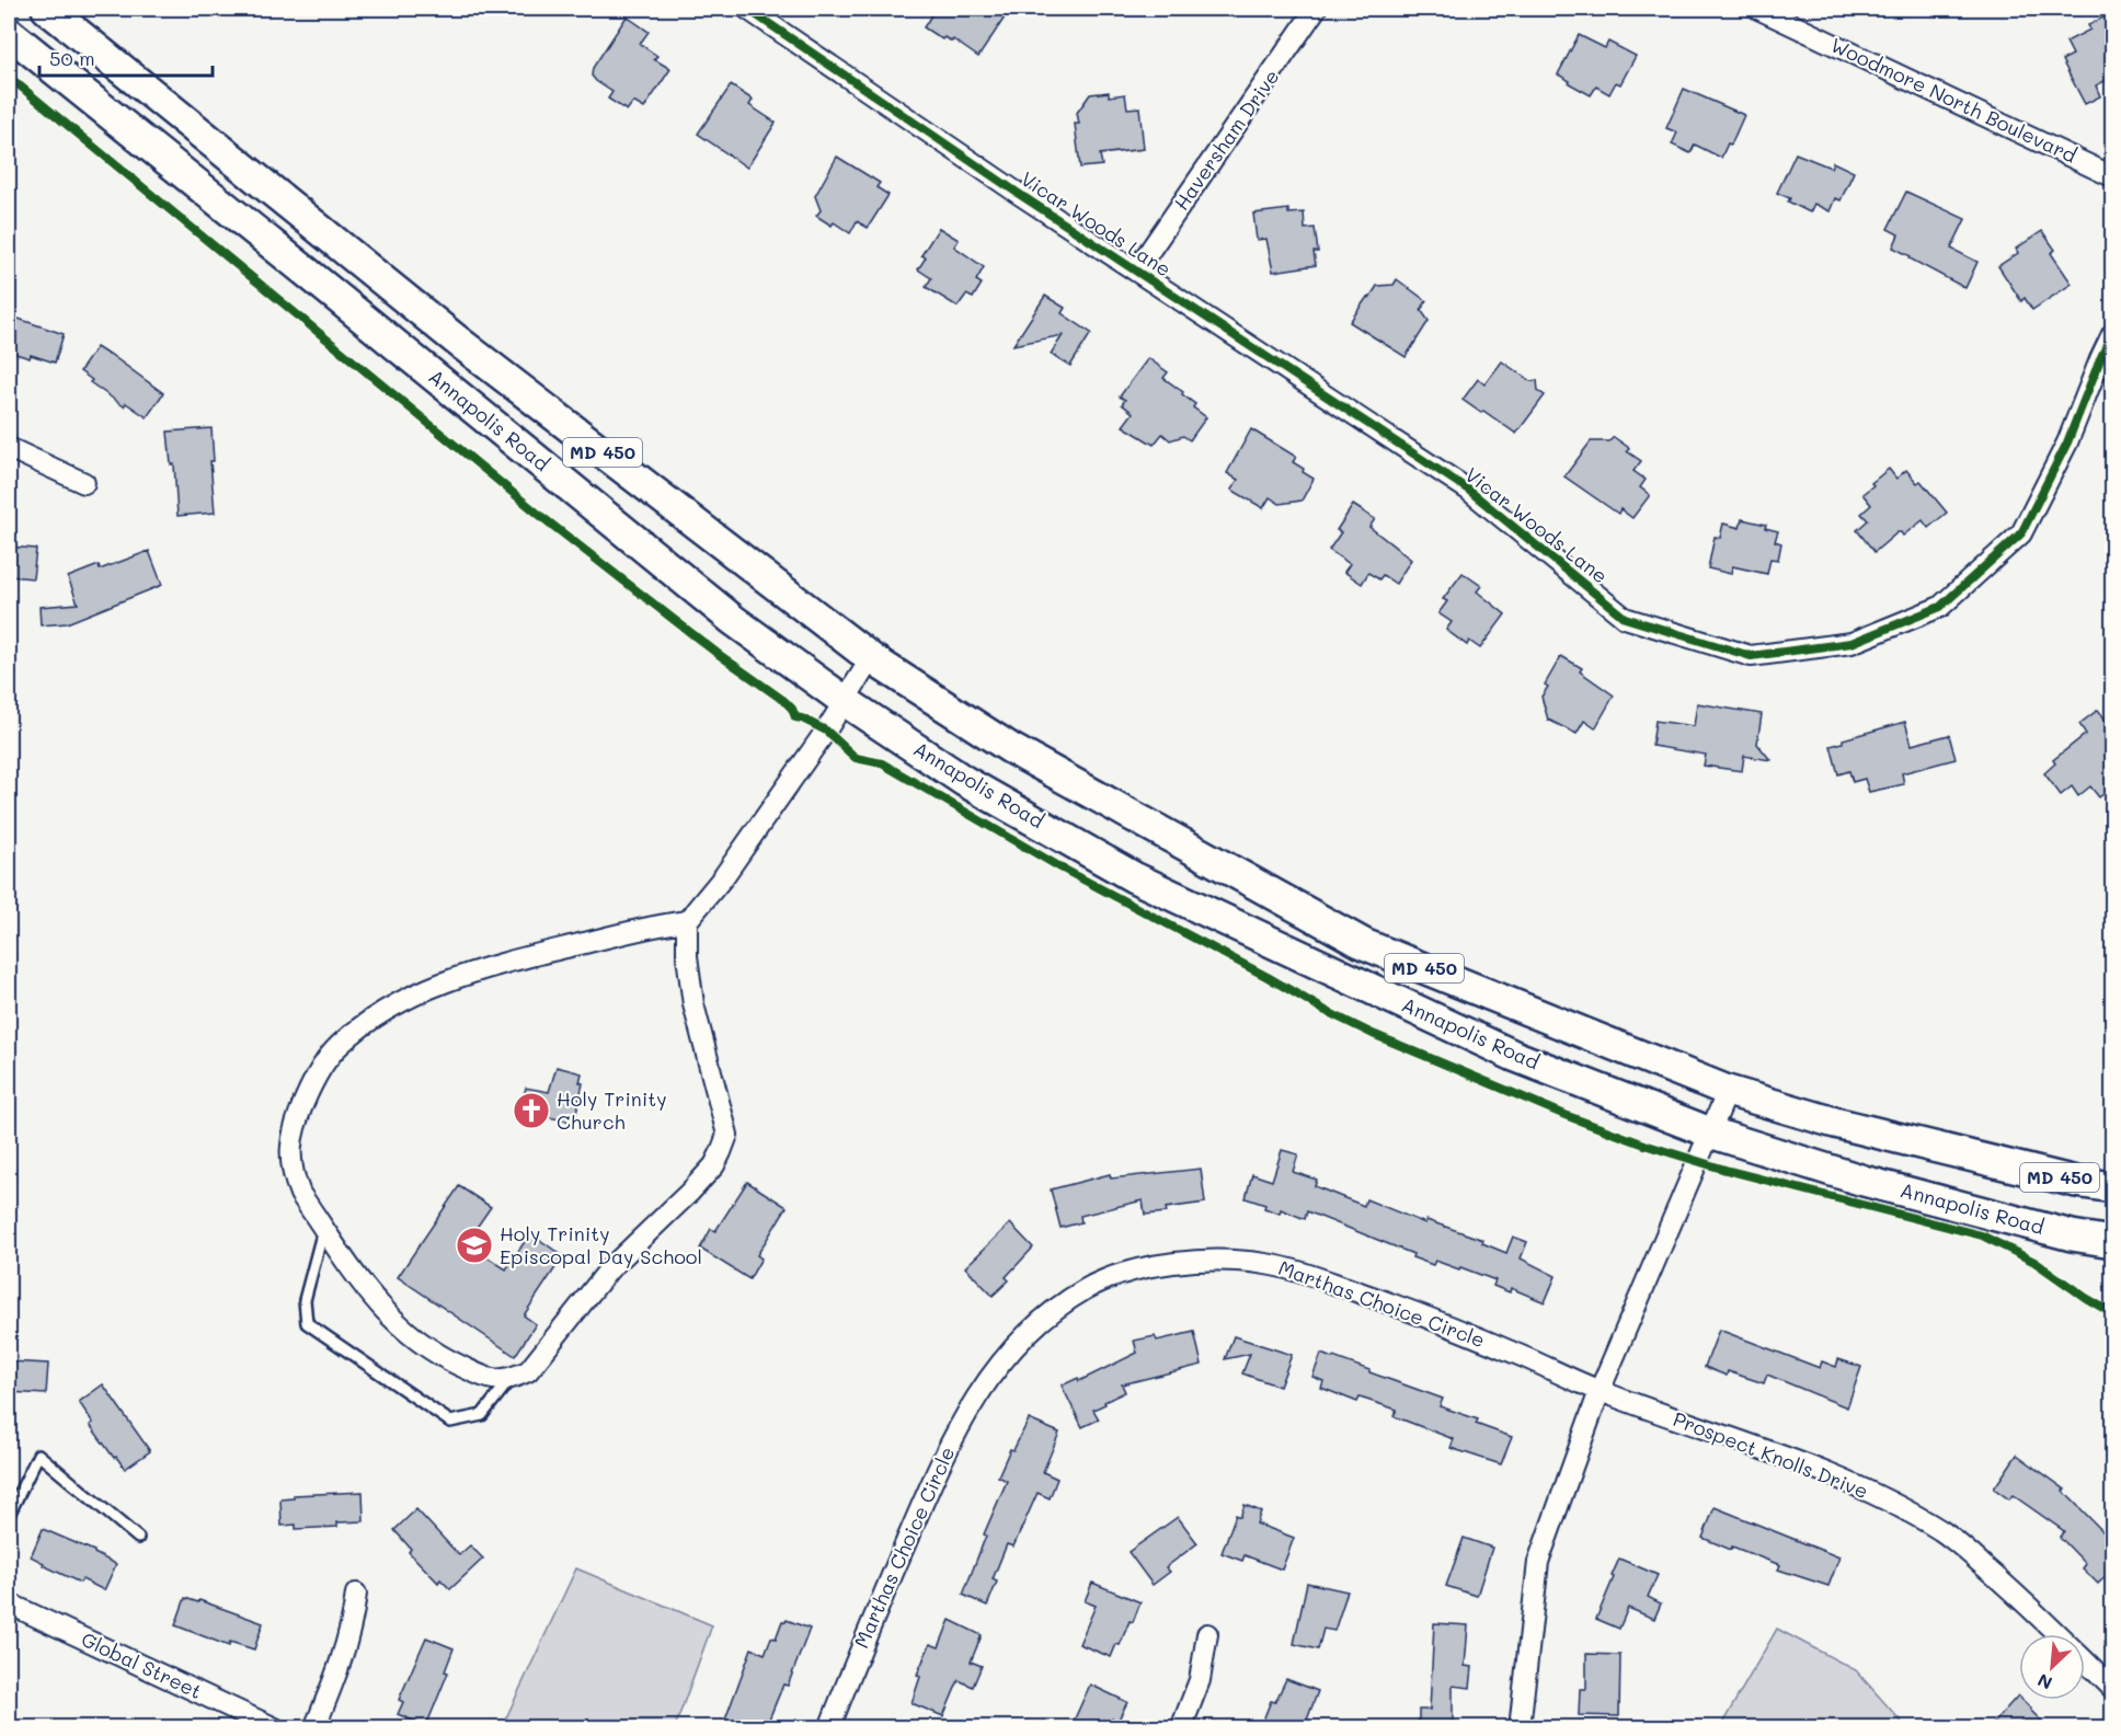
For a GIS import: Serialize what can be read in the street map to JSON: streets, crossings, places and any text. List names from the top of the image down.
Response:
{
  "streets": {
    "main road": ["Annapolis Road", "MD 450"],
    "street": [
      "Woodmore North Boulevard",
      "Haversham Drive",
      "Vicar Woods Lane",
      "Marthas Choice Circle",
      "Prospect Knolls Drive",
      "Global Street"
    ]
  },
  "crossings": [
    ["Haversham Drive", "Vicar Woods Lane"],
    ["Marthas Choice Circle", "Prospect Knolls Drive"]
  ],
  "places": {
    "church": ["Holy Trinity Church"],
    "school or university": ["Holy Trinity Episcopal Day School"]
  },
  "scale_bar": "50 m",
  "north": "bottom left"
}
